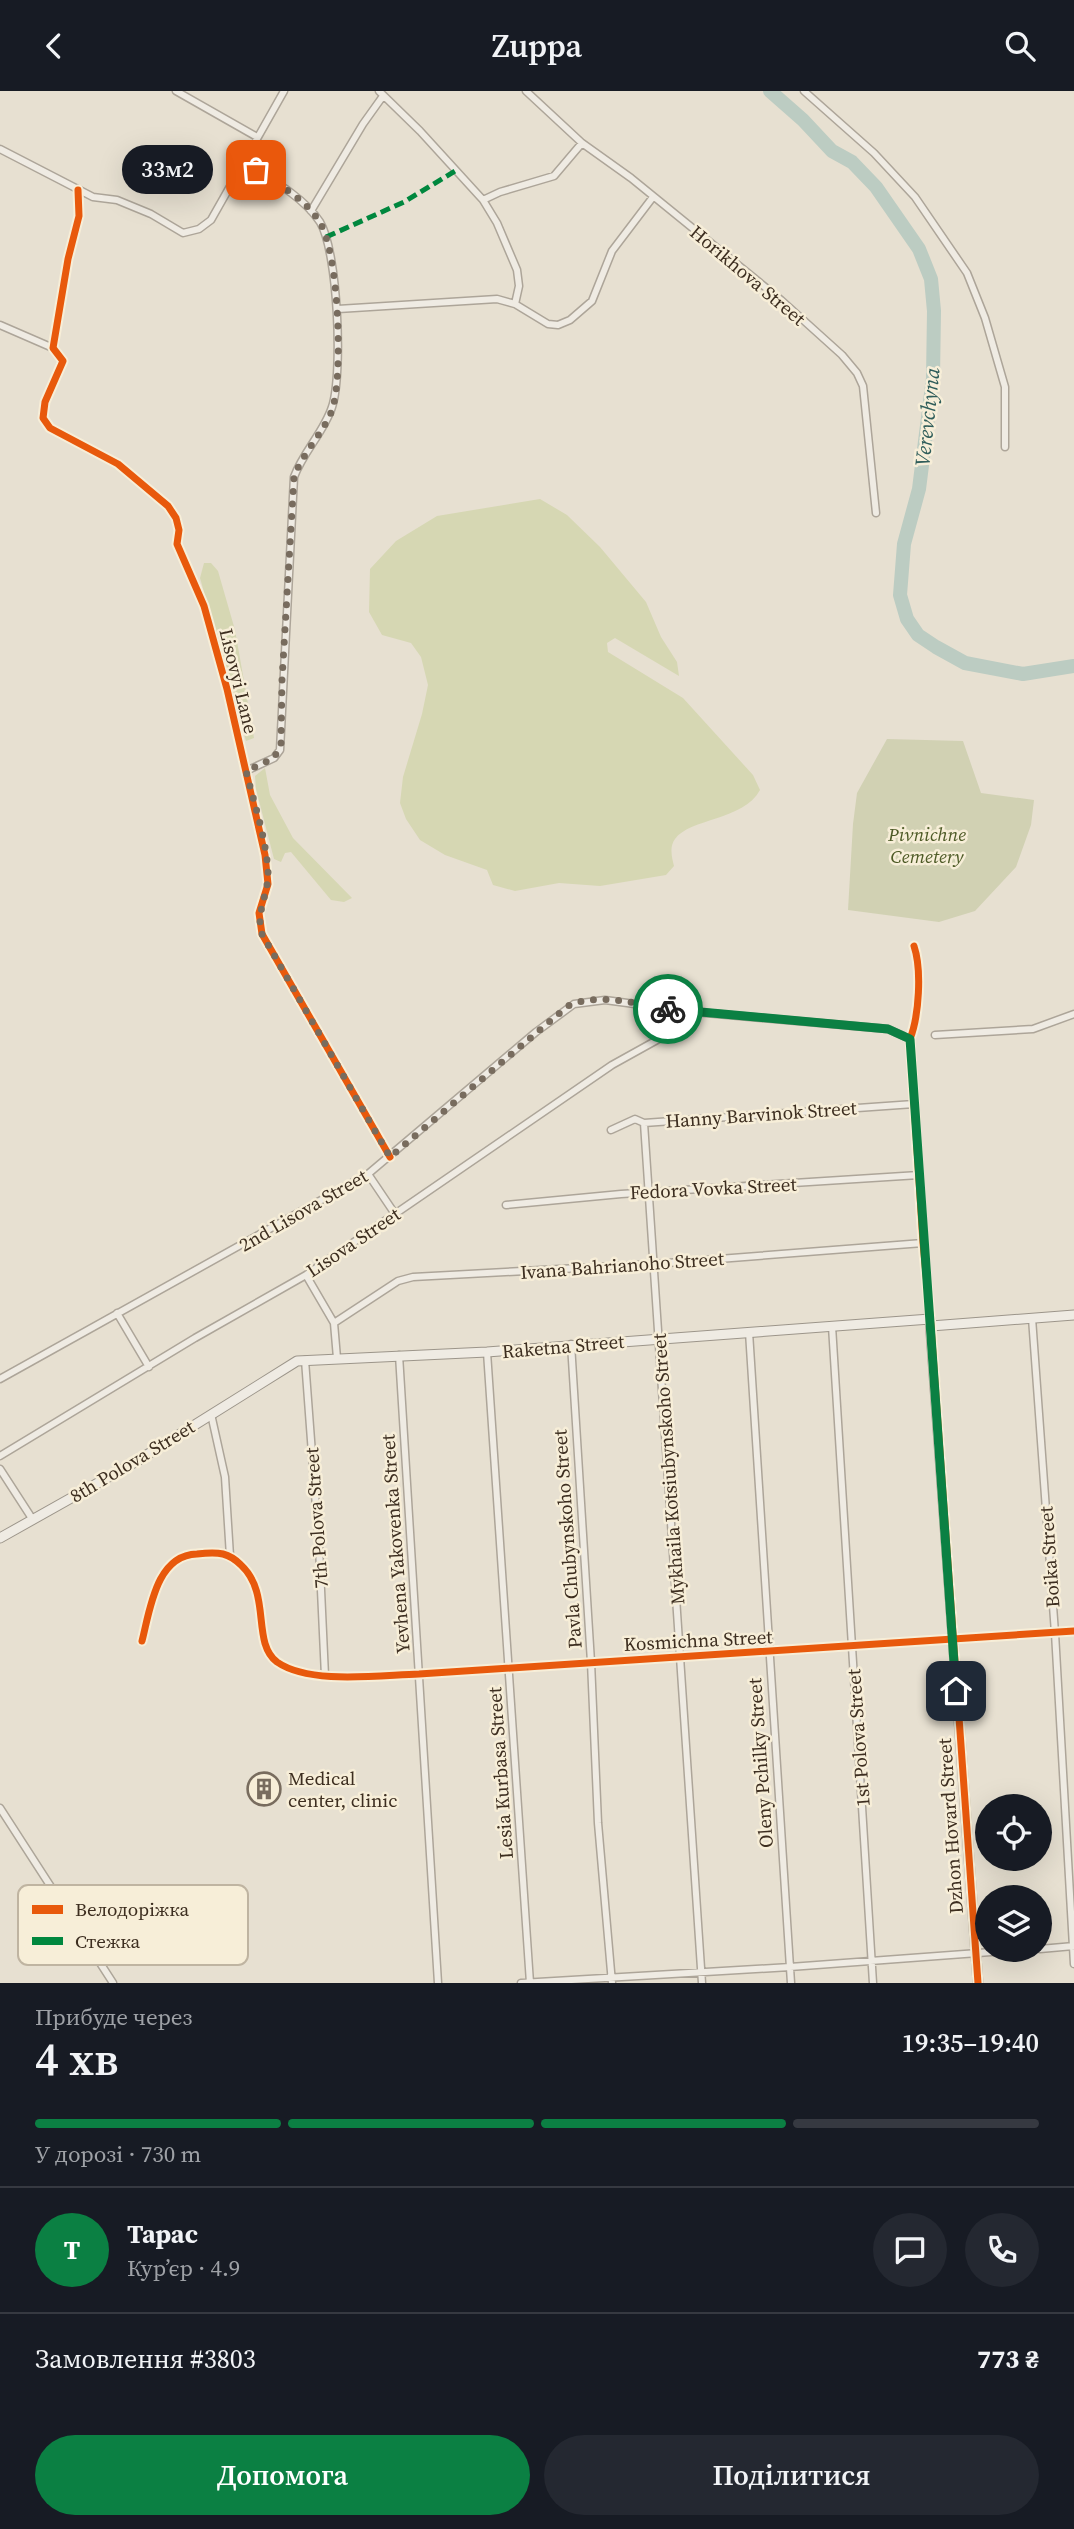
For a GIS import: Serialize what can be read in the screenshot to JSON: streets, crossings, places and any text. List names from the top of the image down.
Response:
{
  "streets": {
    "street": [
      "Horikhova Street",
      "Lisovyi Lane",
      "Hanny Barvinok Street",
      "Fedora Vovka Street",
      "2nd Lisova Street",
      "Lisova Street",
      "Ivana Bahrianoho Street",
      "Raketna Street",
      "8th Polova Street",
      "Mykhaila Kotsiubynskoho Street",
      "7th Polova Street",
      "Pavla Chubynskoho Street",
      "Yevhena Yakovenka Street",
      "Boika Street",
      "Kosmichna Street",
      "1st Polova Street",
      "Oleny Pchilky Street",
      "Lesia Kurbasa Street",
      "Dzhon Hovard Street"
    ]
  },
  "crossings": [
    ["Lisovyi Lane", "2nd Lisova Street"],
    ["Hanny Barvinok Street", "Mykhaila Kotsiubynskoho Street"],
    ["Hanny Barvinok Street", "Dzhon Hovard Street"],
    ["Fedora Vovka Street", "Mykhaila Kotsiubynskoho Street"],
    ["Fedora Vovka Street", "Dzhon Hovard Street"],
    ["2nd Lisova Street", "Lisova Street"],
    ["2nd Lisova Street", "Dzhon Hovard Street"],
    ["Ivana Bahrianoho Street", "Mykhaila Kotsiubynskoho Street"],
    ["Ivana Bahrianoho Street", "Dzhon Hovard Street"],
    ["Raketna Street", "8th Polova Street"],
    ["Raketna Street", "Mykhaila Kotsiubynskoho Street"],
    ["Raketna Street", "7th Polova Street"],
    ["Raketna Street", "Pavla Chubynskoho Street"],
    ["Raketna Street", "Yevhena Yakovenka Street"],
    ["Raketna Street", "Boika Street"],
    ["Raketna Street", "1st Polova Street"],
    ["Raketna Street", "Oleny Pchilky Street"],
    ["Raketna Street", "Lesia Kurbasa Street"],
    ["Raketna Street", "Dzhon Hovard Street"],
    ["8th Polova Street", "Kosmichna Street"],
    ["Mykhaila Kotsiubynskoho Street", "Kosmichna Street"],
    ["7th Polova Street", "Kosmichna Street"],
    ["Pavla Chubynskoho Street", "Kosmichna Street"],
    ["Yevhena Yakovenka Street", "Kosmichna Street"],
    ["Boika Street", "Kosmichna Street"],
    ["Kosmichna Street", "1st Polova Street"],
    ["Kosmichna Street", "Oleny Pchilky Street"],
    ["Kosmichna Street", "Lesia Kurbasa Street"],
    ["Kosmichna Street", "Dzhon Hovard Street"]
  ],
  "water": ["Verevchyna"],
  "parks": ["Pivnichne Cemetery"],
  "places": {
    "other": ["33м2"],
    "building": ["Medical center, clinic"]
  },
  "legend": ["Велодоріжка", "Стежка"],
  "page": {
    "header": "Zuppa",
    "bubble": "33м2",
    "heading": ["4 хв", "Прибуде через", "19:35–19:40"],
    "panel": [
      "Тарас",
      "Кур’єр · 4.9",
      "Замовлення #3803",
      "773 ₴"
    ],
    "bar": "У дорозі · 730 m",
    "round": "Т",
    "buttons": ["Допомога", "Поділитися"]
  }
}
